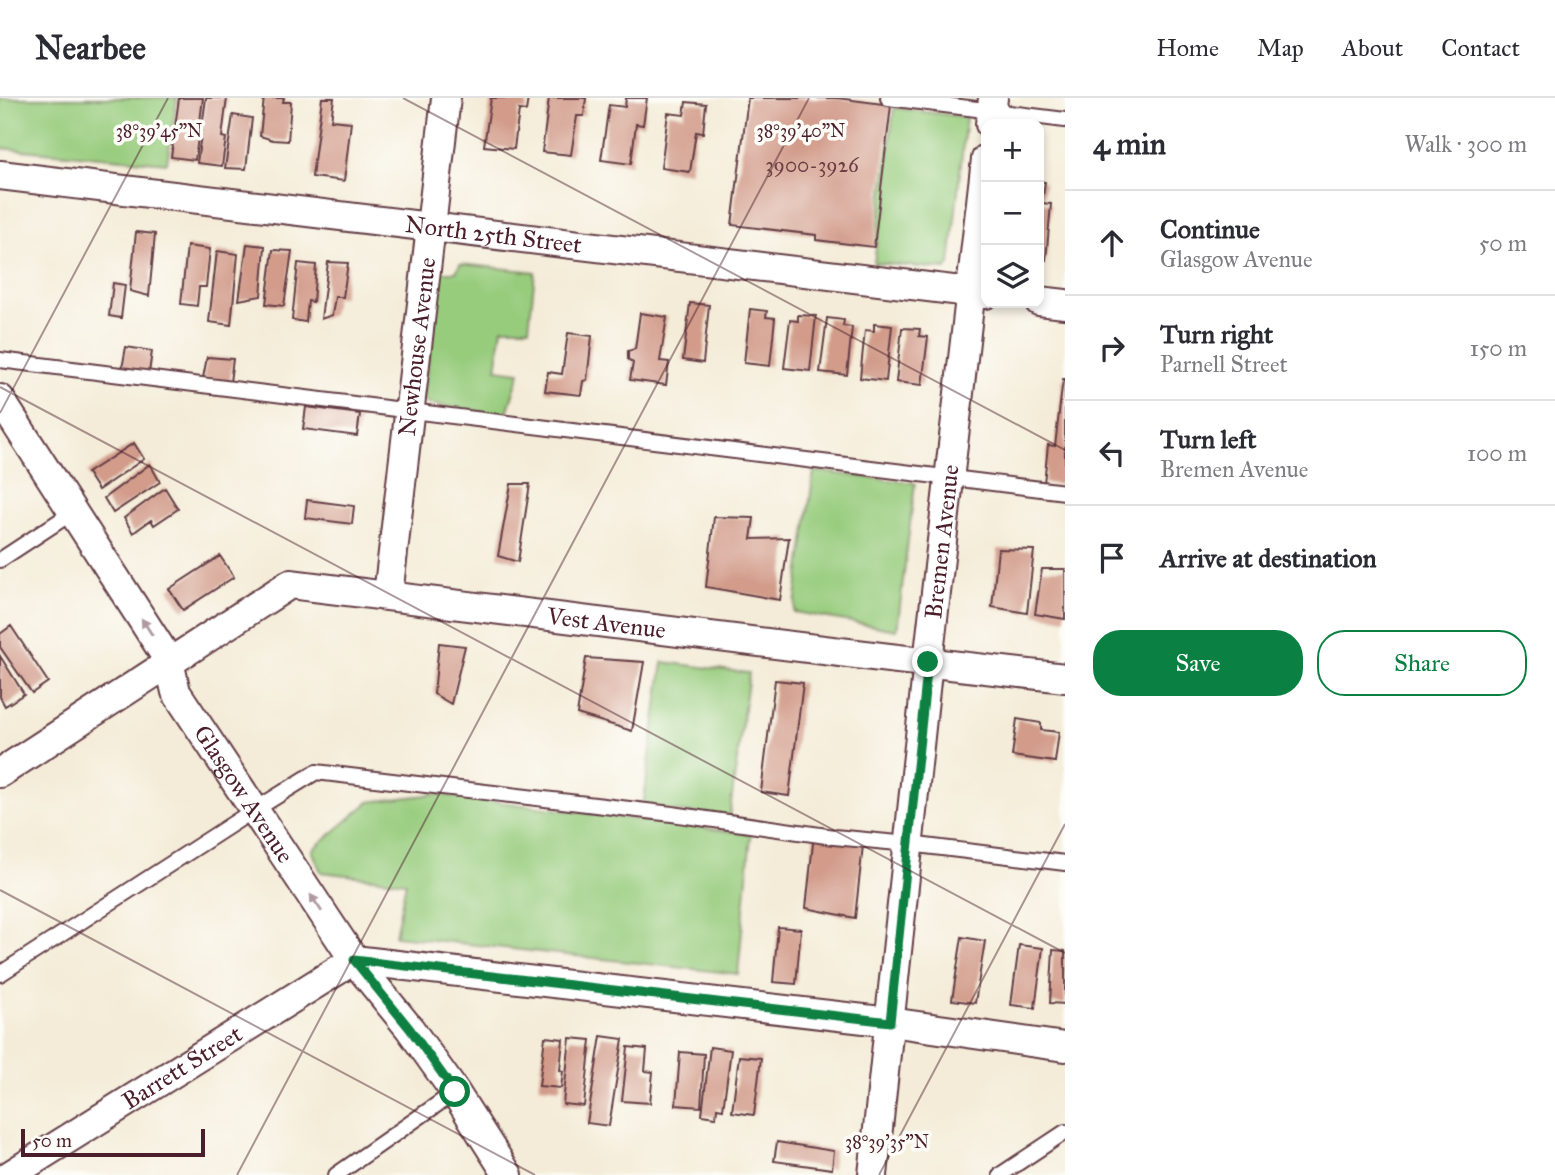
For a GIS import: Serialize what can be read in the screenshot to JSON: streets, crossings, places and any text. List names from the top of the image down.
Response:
{
  "streets": {
    "street": [
      "North 25th Street",
      "Newhouse Avenue",
      "Bremen Avenue",
      "Vest Avenue",
      "Glasgow Avenue",
      "Barrett Street"
    ]
  },
  "crossings": [
    ["North 25th Street", "Newhouse Avenue"],
    ["North 25th Street", "Bremen Avenue"],
    ["Newhouse Avenue", "Vest Avenue"],
    ["Bremen Avenue", "Vest Avenue"],
    ["Vest Avenue", "Glasgow Avenue"],
    ["Glasgow Avenue", "Barrett Street"]
  ],
  "one_way": ["Glasgow Avenue"],
  "house_numbers": ["3900-3926"],
  "scale_bar": "50 m",
  "page": {
    "header": "Nearbee",
    "nav": [
      "Home",
      "Map",
      "About",
      "Contact"
    ],
    "heading": ["4 min", "Walk · 300 m"],
    "map_buttons": ["+", "−"],
    "list": [
      ["Continue", "Glasgow Avenue", "50 m"],
      ["Turn right", "Parnell Street", "150 m"],
      ["Turn left", "Bremen Avenue", "100 m"],
      "Arrive at destination"
    ],
    "buttons": ["Save", "Share"],
    "scale": "50 m"
  },
  "coordinates": ["38°39'45\"N", "38°39'40\"N", "38°39'35\"N"]
}
